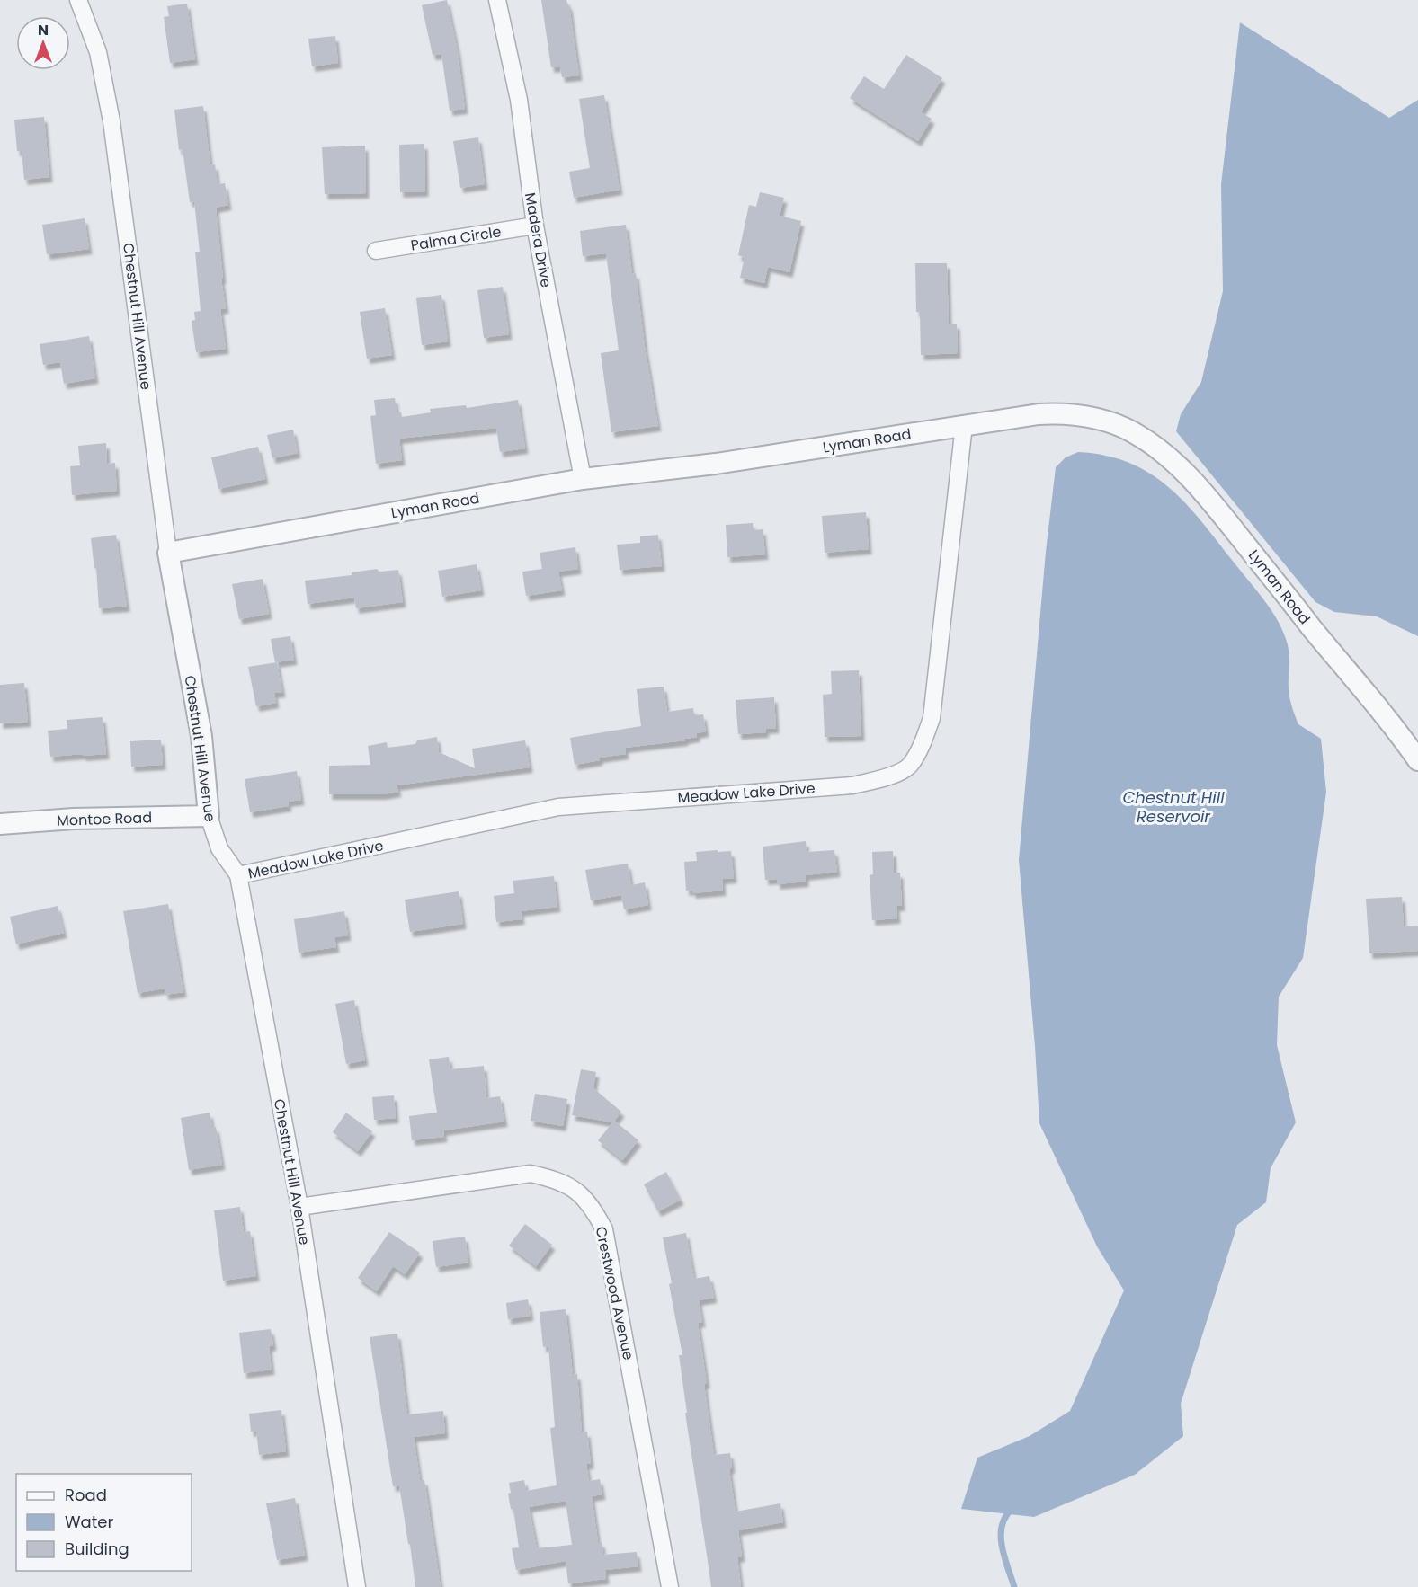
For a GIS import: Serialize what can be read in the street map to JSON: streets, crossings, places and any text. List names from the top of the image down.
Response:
{
  "streets": {
    "street": [
      "Palma Circle",
      "Madera Drive",
      "Chestnut Hill Avenue",
      "Lyman Road",
      "Meadow Lake Drive",
      "Montoe Road",
      "Crestwood Avenue"
    ]
  },
  "crossings": [
    ["Palma Circle", "Madera Drive"],
    ["Madera Drive", "Lyman Road"],
    ["Chestnut Hill Avenue", "Lyman Road"],
    ["Chestnut Hill Avenue", "Meadow Lake Drive"],
    ["Chestnut Hill Avenue", "Montoe Road"],
    ["Chestnut Hill Avenue", "Crestwood Avenue"],
    ["Lyman Road", "Meadow Lake Drive"]
  ],
  "water": ["Chestnut Hill Reservoir"],
  "legend": ["Road", "Water", "Building"],
  "north": "top"
}
